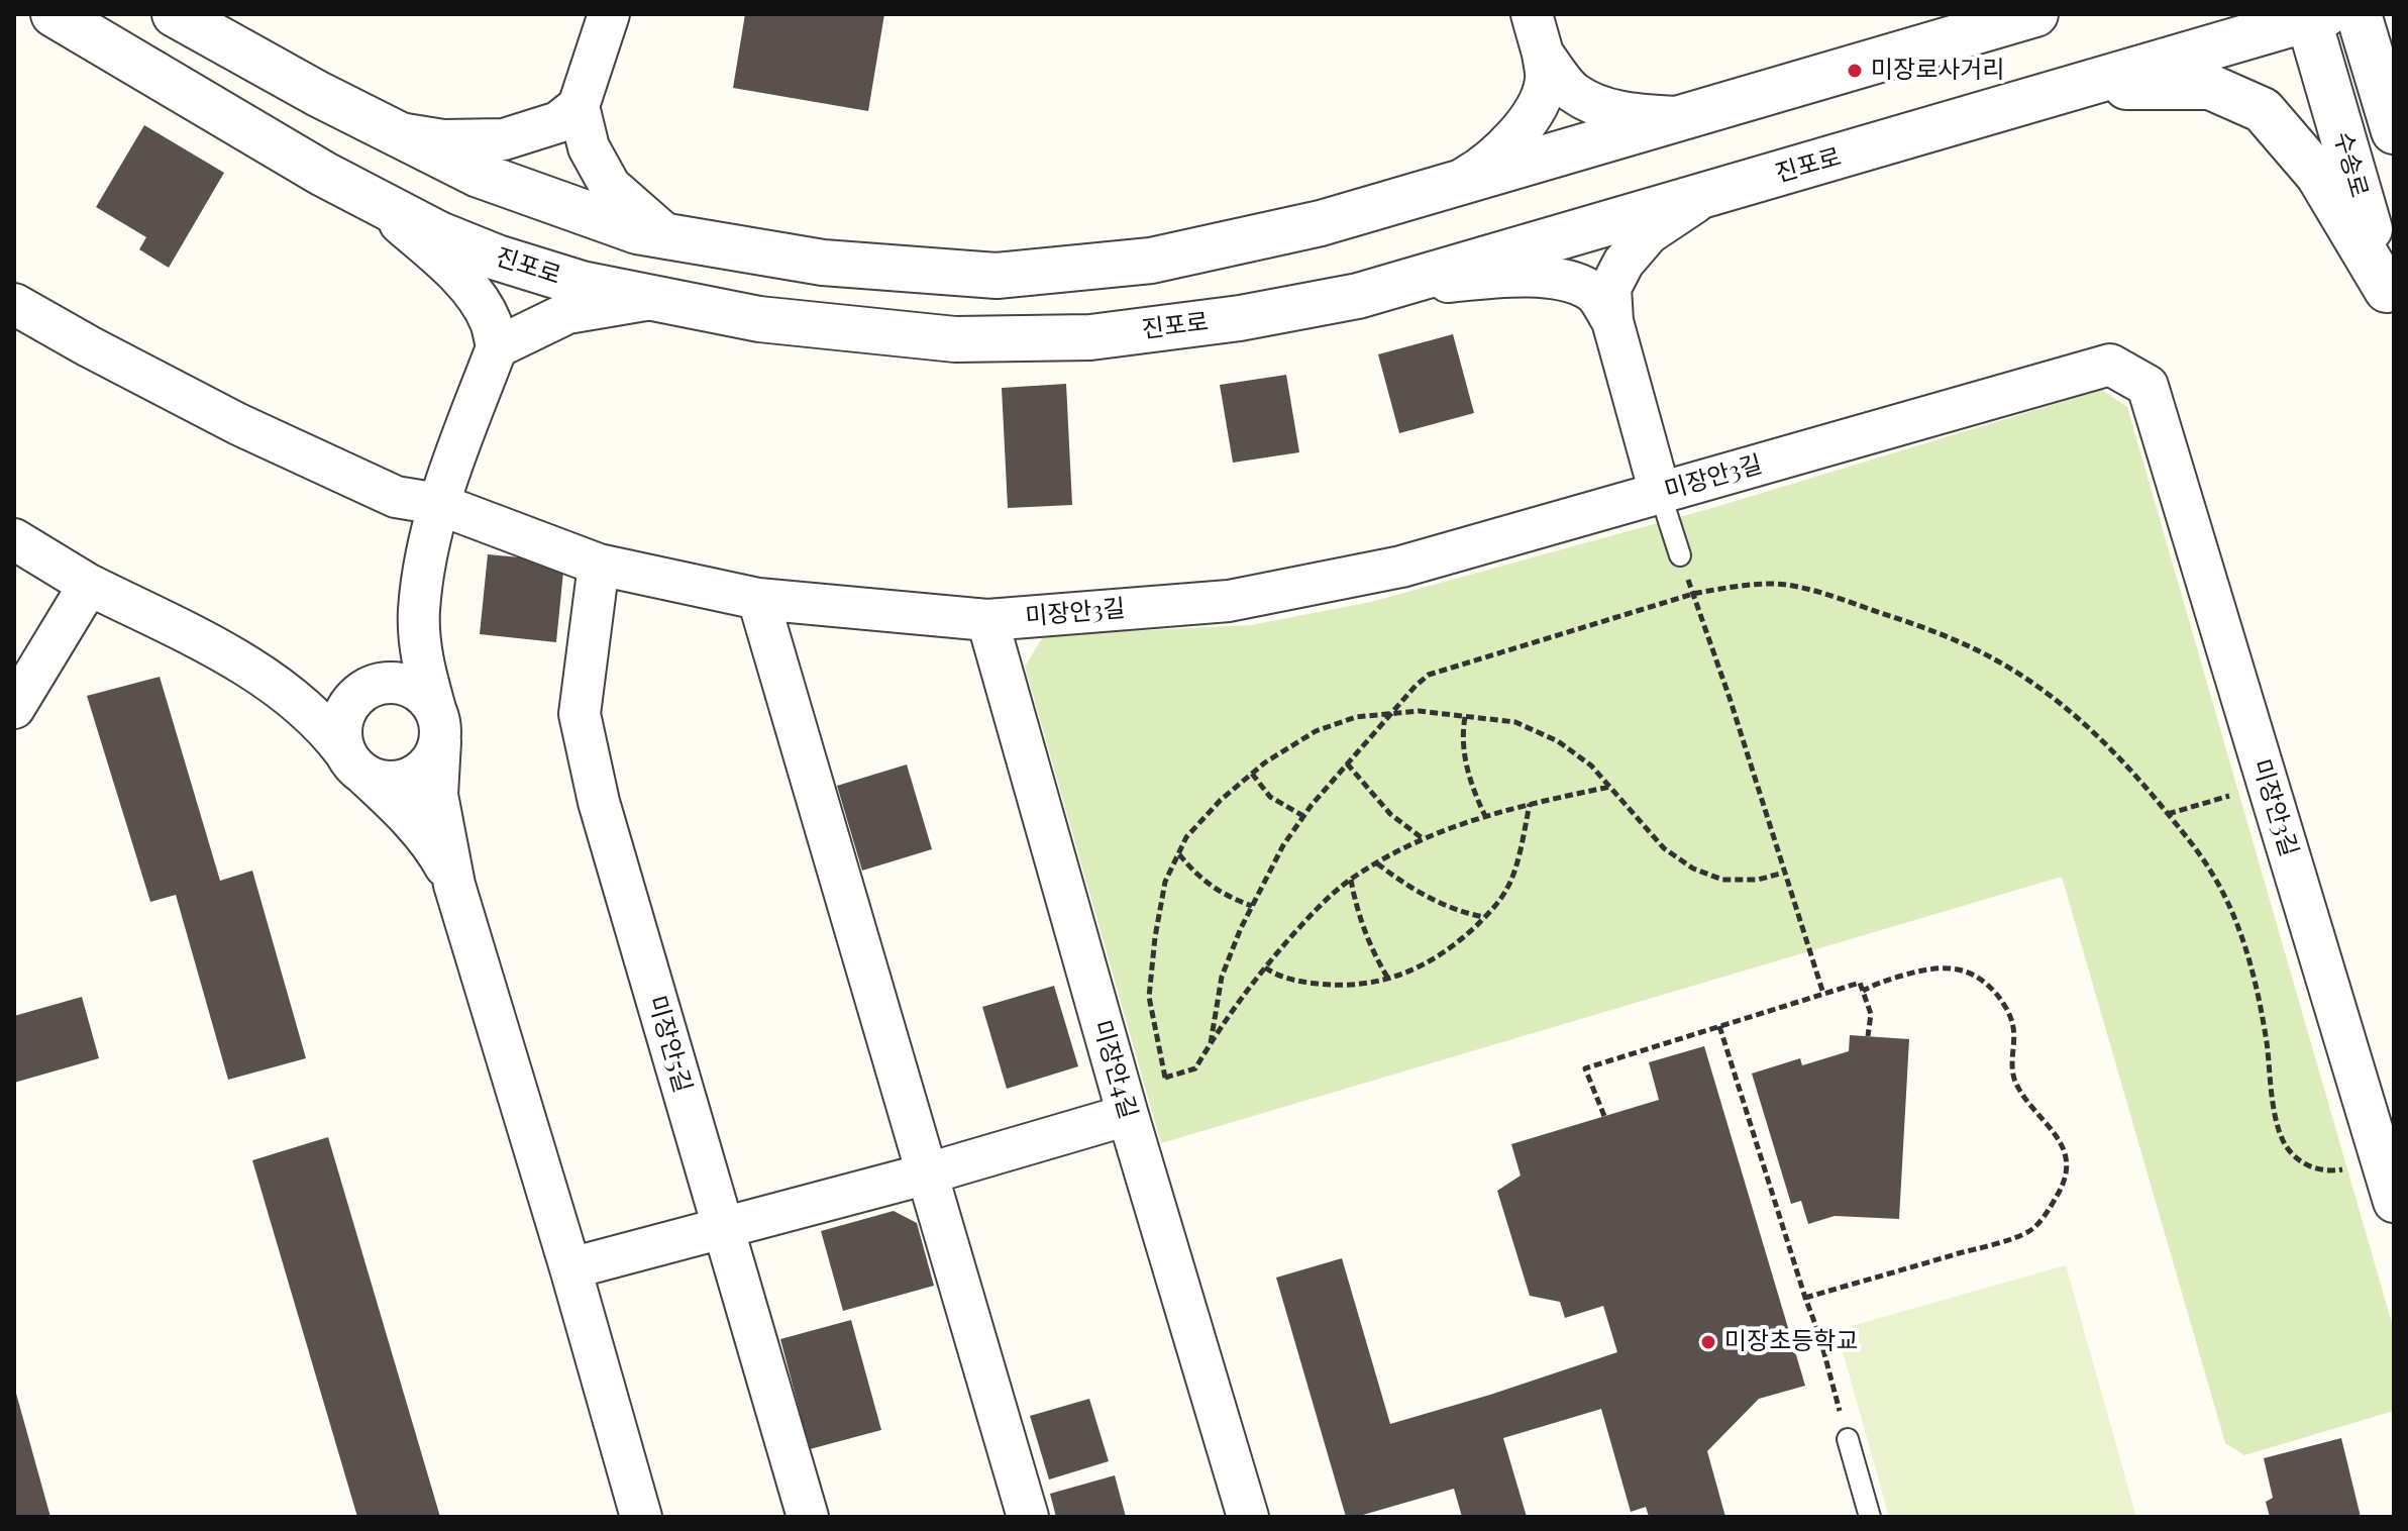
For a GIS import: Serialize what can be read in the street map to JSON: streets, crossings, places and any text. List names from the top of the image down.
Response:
{
  "streets": {
    "street": [
      "수송로",
      "진포로",
      "미장안3길",
      "미장안5길",
      "미장안4길"
    ]
  },
  "crossings": [
    ["수송로", "진포로"],
    ["미장안3길", "미장안5길"],
    ["미장안3길", "미장안4길"]
  ],
  "places": ["미장로사거리", "미장초등학교"]
}
